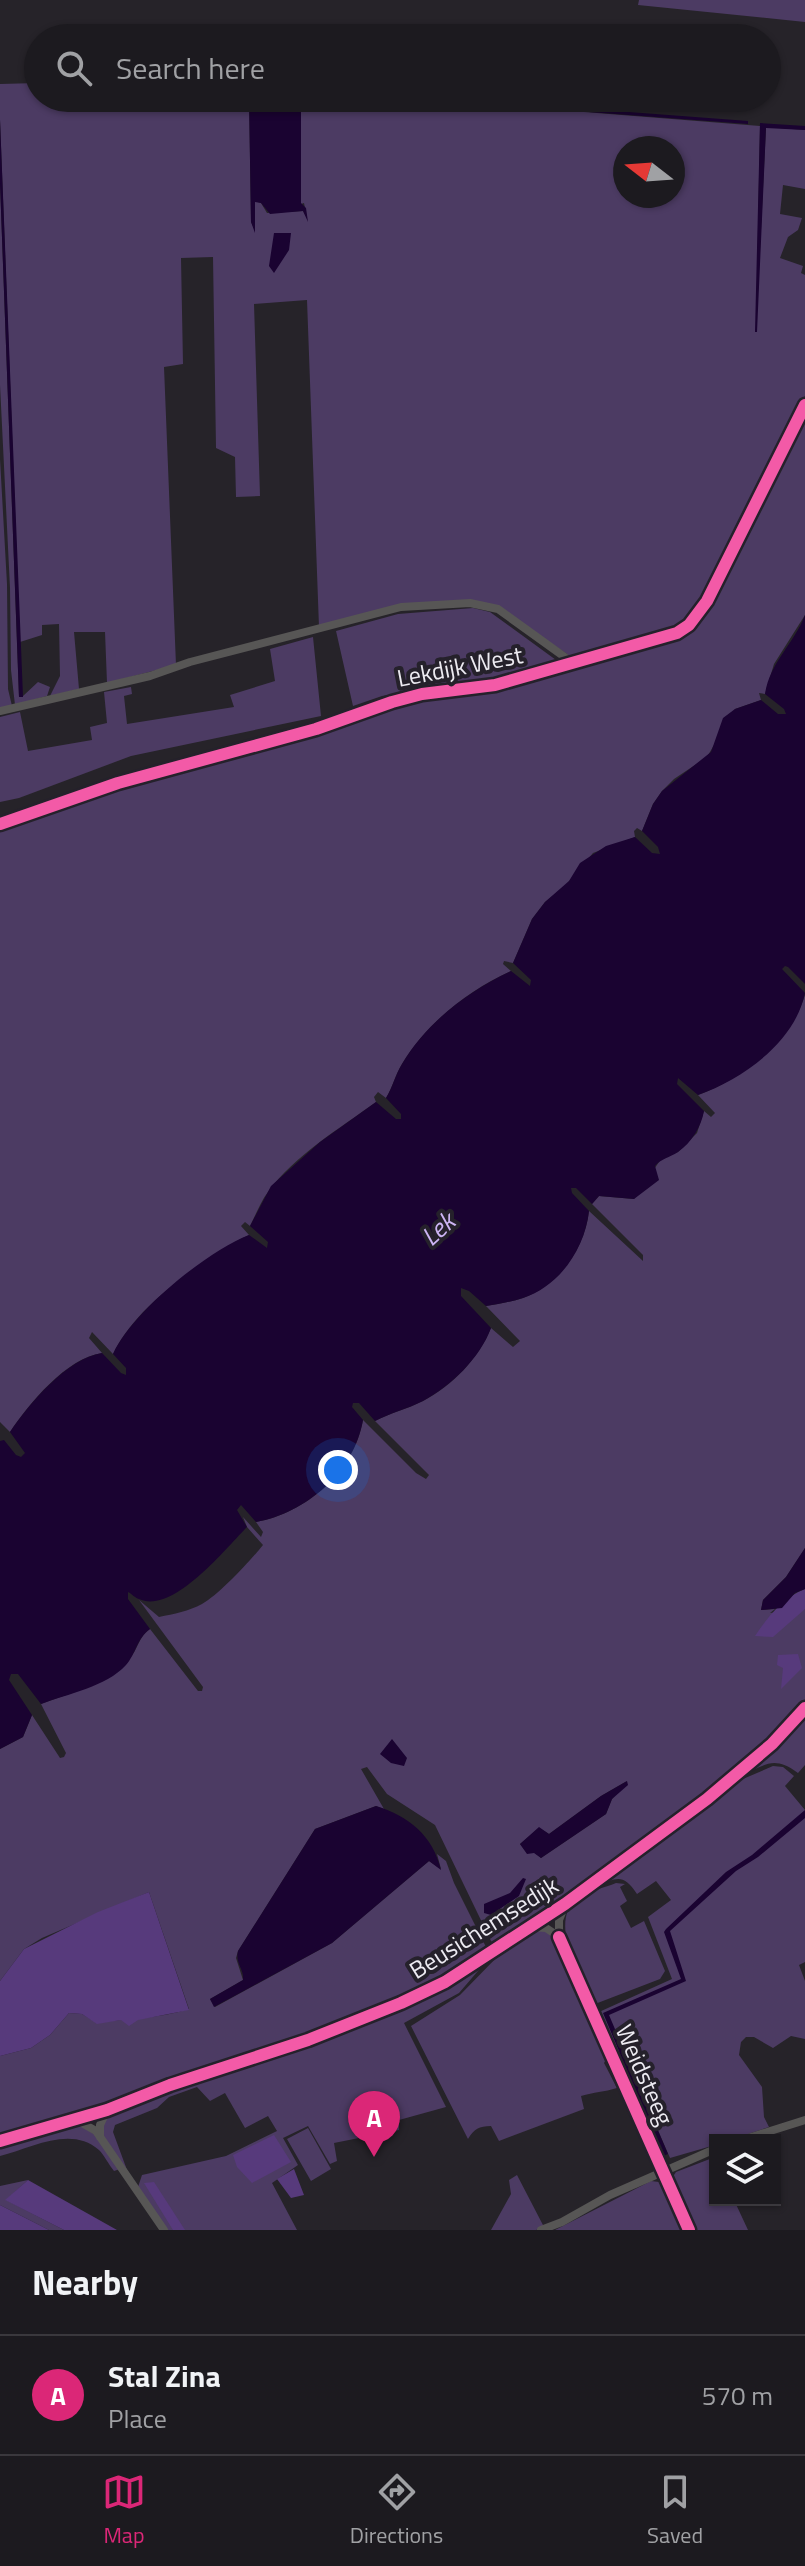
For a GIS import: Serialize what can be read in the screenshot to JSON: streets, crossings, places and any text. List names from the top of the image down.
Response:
{
  "streets": {
    "street": ["Lekdijk West", "Beusichemsedijk", "Weidsteeg"]
  },
  "water": ["Lek"],
  "north": "left",
  "page": {
    "search": "Search here",
    "pins": "A",
    "heading": "Nearby",
    "list": [
      {
        "mark": "A",
        "name": "Stal Zina",
        "note": "Place",
        "value": "570 m"
      }
    ],
    "nav": ["Map", "Directions", "Saved"]
  }
}
